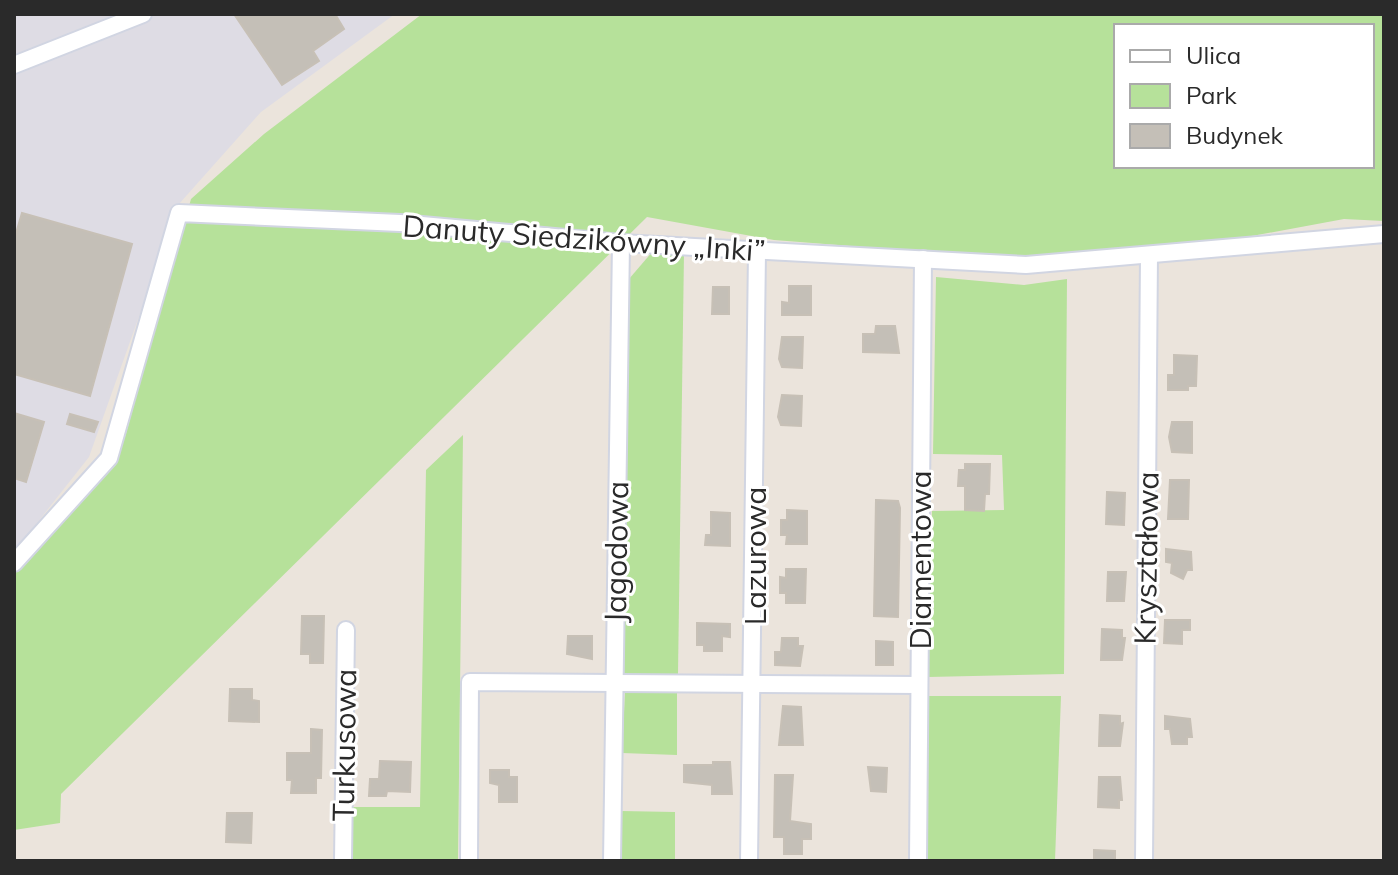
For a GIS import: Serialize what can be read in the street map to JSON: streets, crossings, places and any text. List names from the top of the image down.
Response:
{
  "streets": {
    "street": [
      "Danuty Siedzikówny „Inki”",
      "Jagodowa",
      "Lazurowa",
      "Kryształowa",
      "Diamentowa",
      "Turkusowa"
    ]
  },
  "crossings": [
    ["Danuty Siedzikówny „Inki”", "Jagodowa"],
    ["Danuty Siedzikówny „Inki”", "Lazurowa"],
    ["Danuty Siedzikówny „Inki”", "Kryształowa"],
    ["Danuty Siedzikówny „Inki”", "Diamentowa"]
  ],
  "legend": ["Ulica", "Park", "Budynek"]
}
